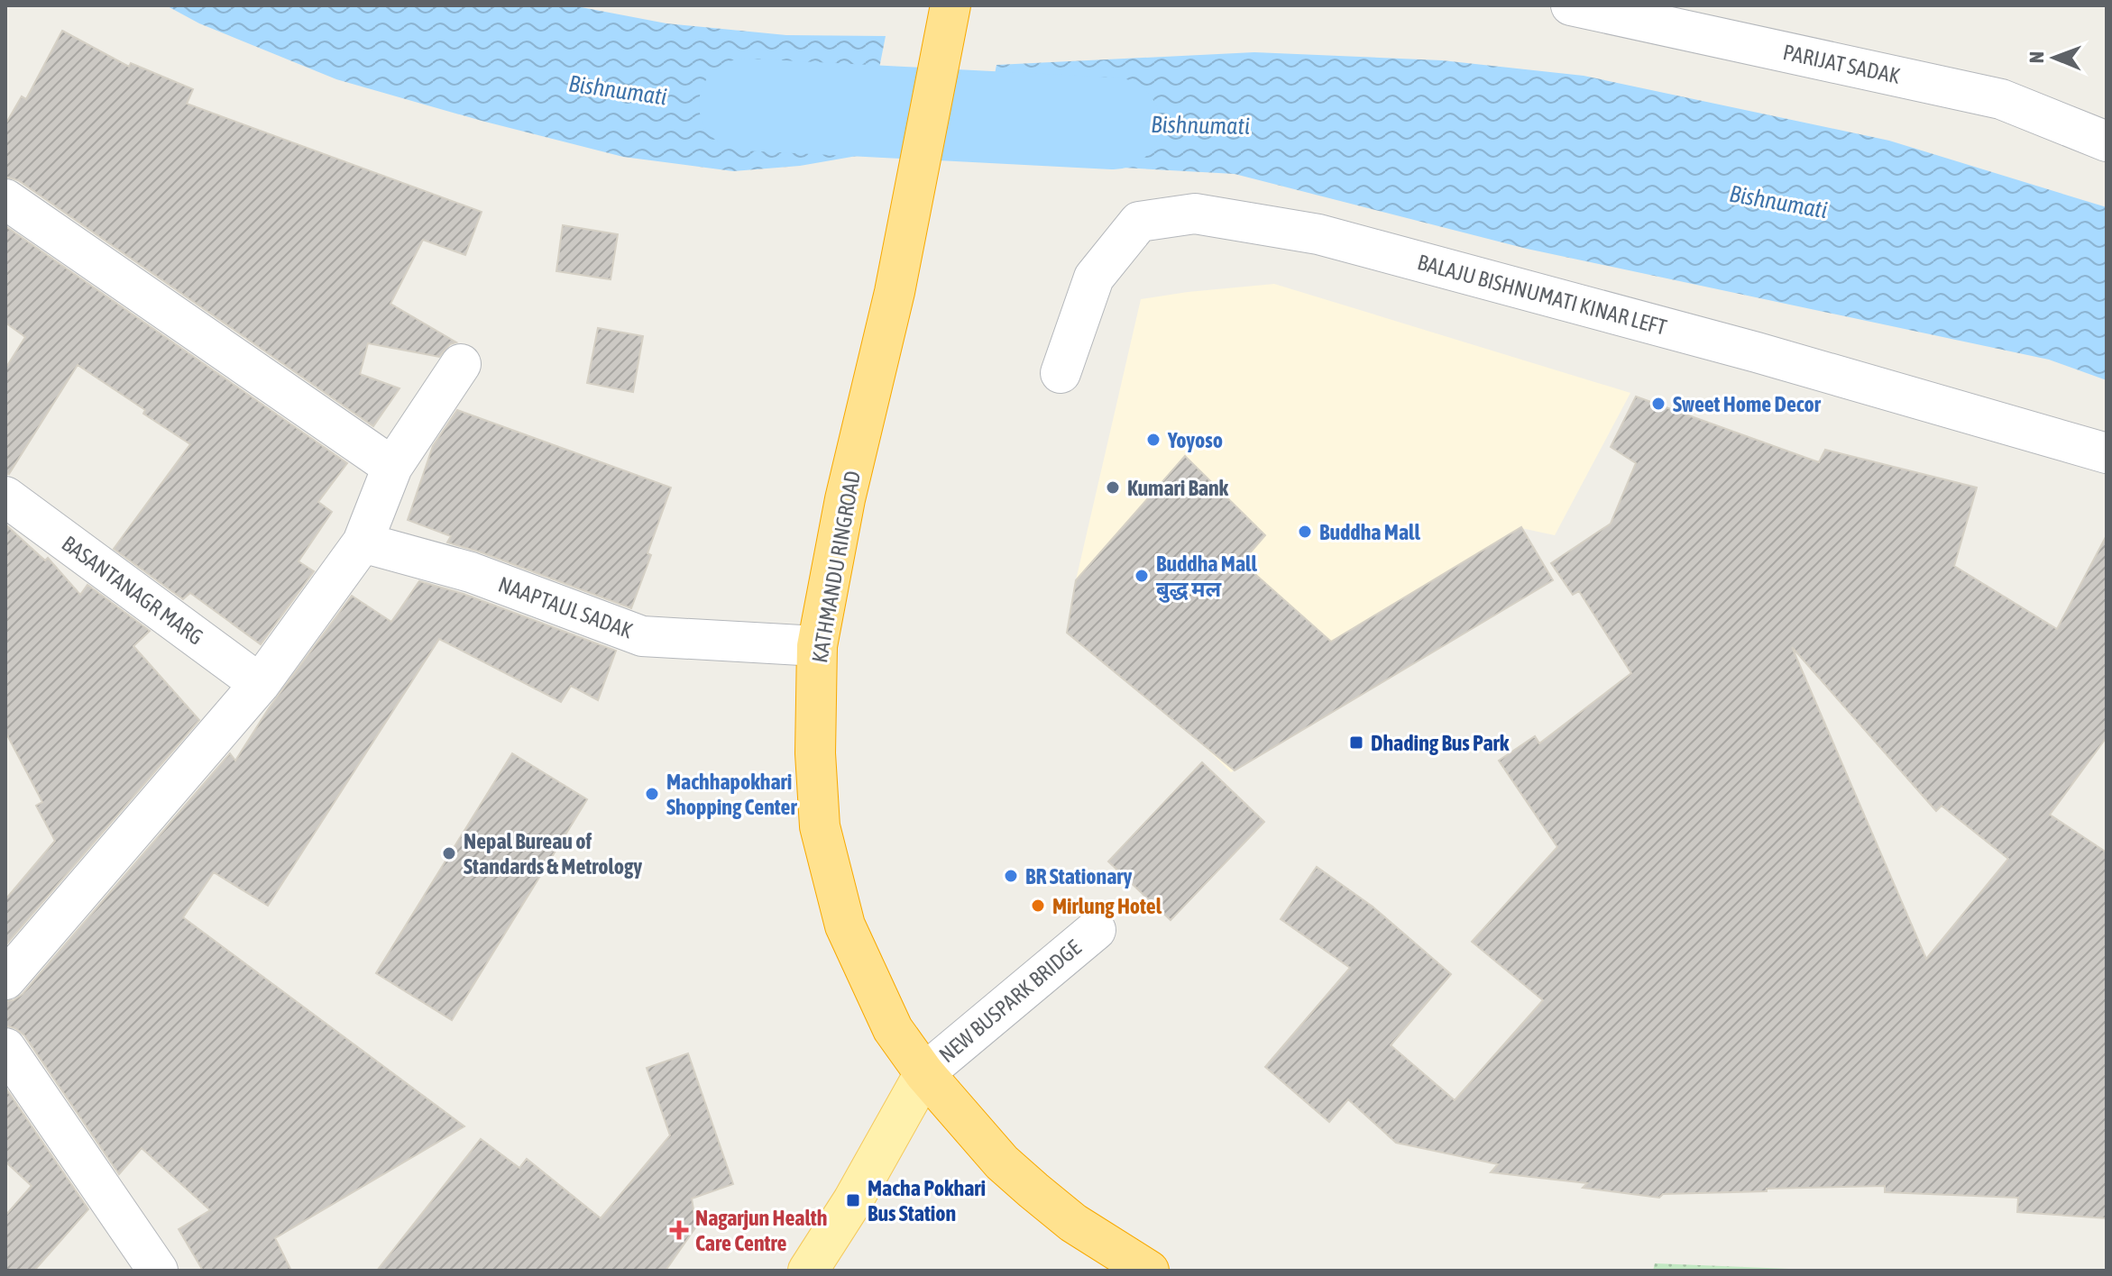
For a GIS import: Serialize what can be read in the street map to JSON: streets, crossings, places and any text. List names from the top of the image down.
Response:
{
  "streets": {
    "highway": ["KATHMANDU RINGROAD"],
    "street": [
      "PARIJAT SADAK",
      "BALAJU BISHNUMATI KINAR LEFT",
      "BASANTANAGR MARG",
      "NAAPTAUL SADAK",
      "NEW BUSPARK BRIDGE"
    ]
  },
  "crossings": [
    ["KATHMANDU RINGROAD", "NAAPTAUL SADAK"],
    ["KATHMANDU RINGROAD", "NEW BUSPARK BRIDGE"]
  ],
  "water": ["Bishnumati"],
  "places": {
    "other": [
      "Sweet Home Decor",
      "Yoyoso",
      "Kumari Bank",
      "Buddha Mall",
      "Buddha Mall बुद्ध मल",
      "Machhapokhari Shopping Center",
      "Nepal Bureau of Standards & Metrology",
      "BR Stationary",
      "Mirlung Hotel"
    ],
    "transit": ["Dhading Bus Park", "Macha Pokhari Bus Station"],
    "health": ["Nagarjun Health Care Centre"]
  },
  "north": "left"
}
